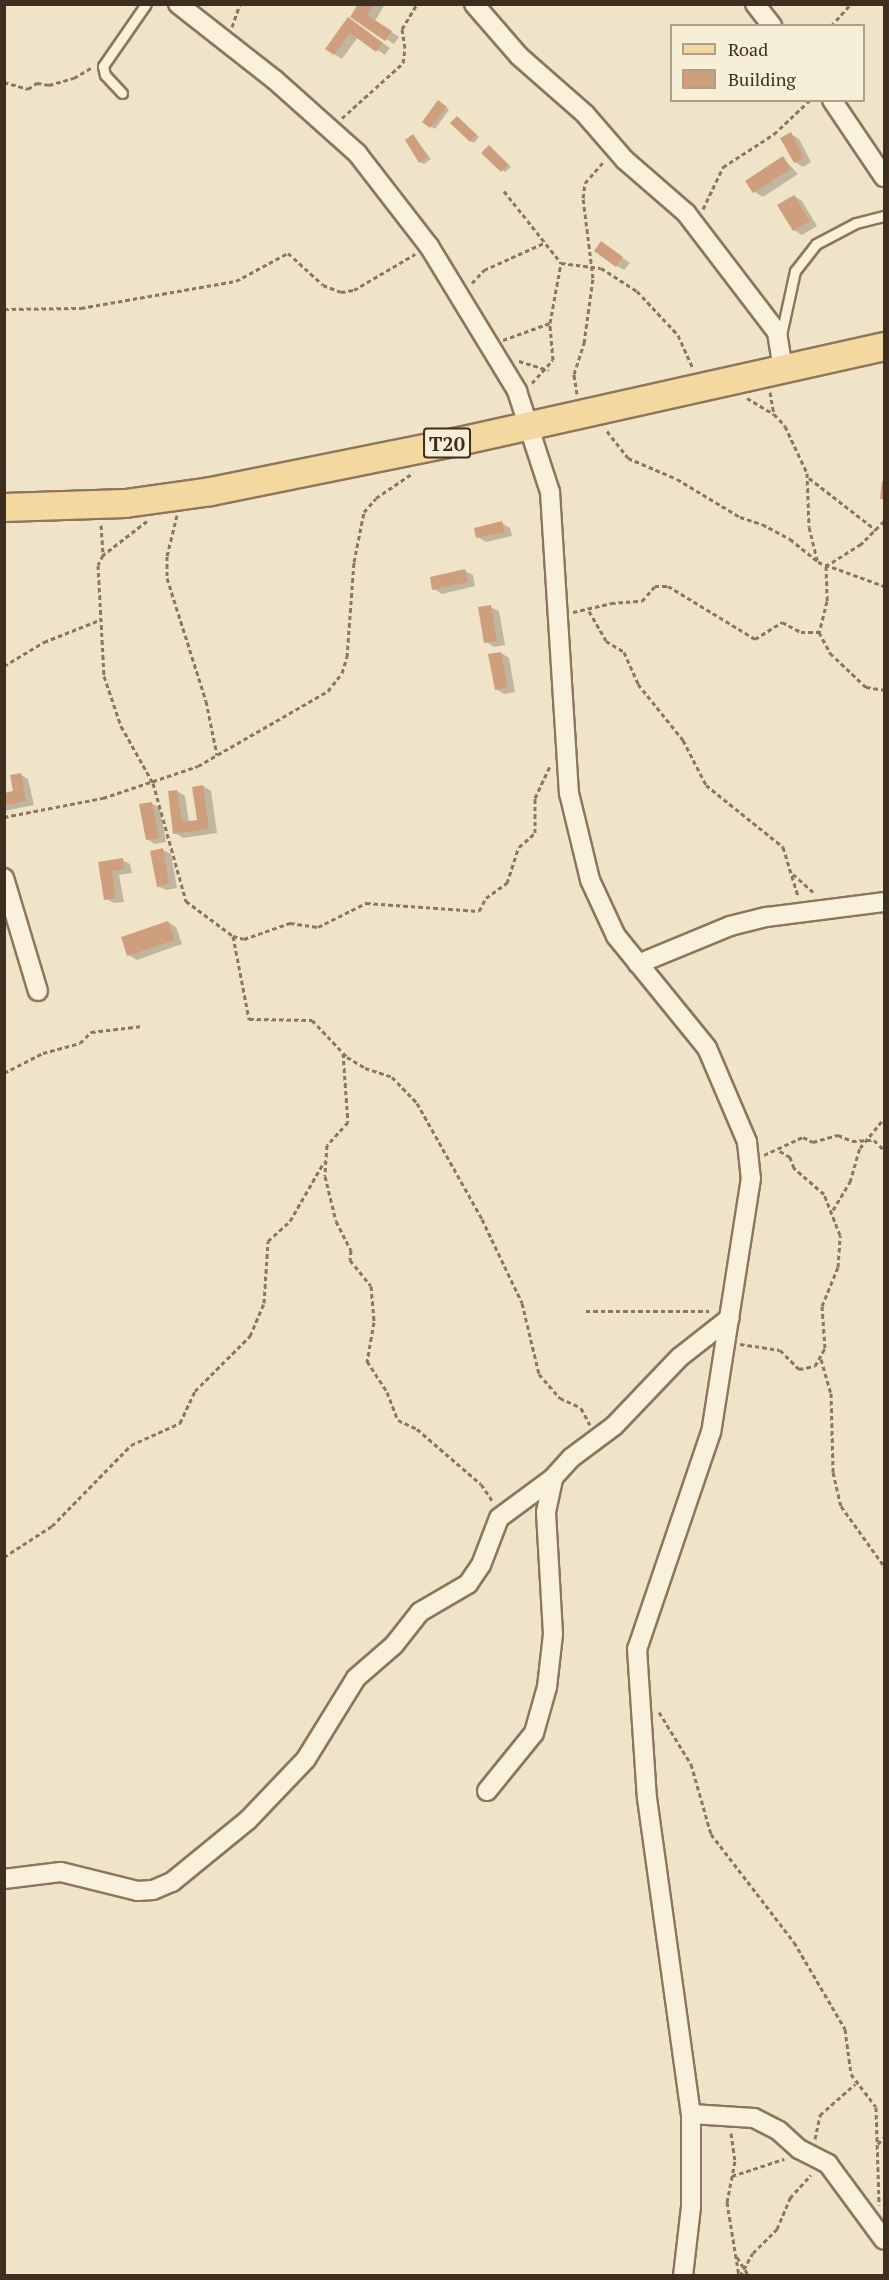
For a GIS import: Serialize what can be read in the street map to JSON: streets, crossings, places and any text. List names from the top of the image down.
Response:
{
  "streets": {
    "main road": ["T20"]
  },
  "legend": ["Road", "Building"]
}
